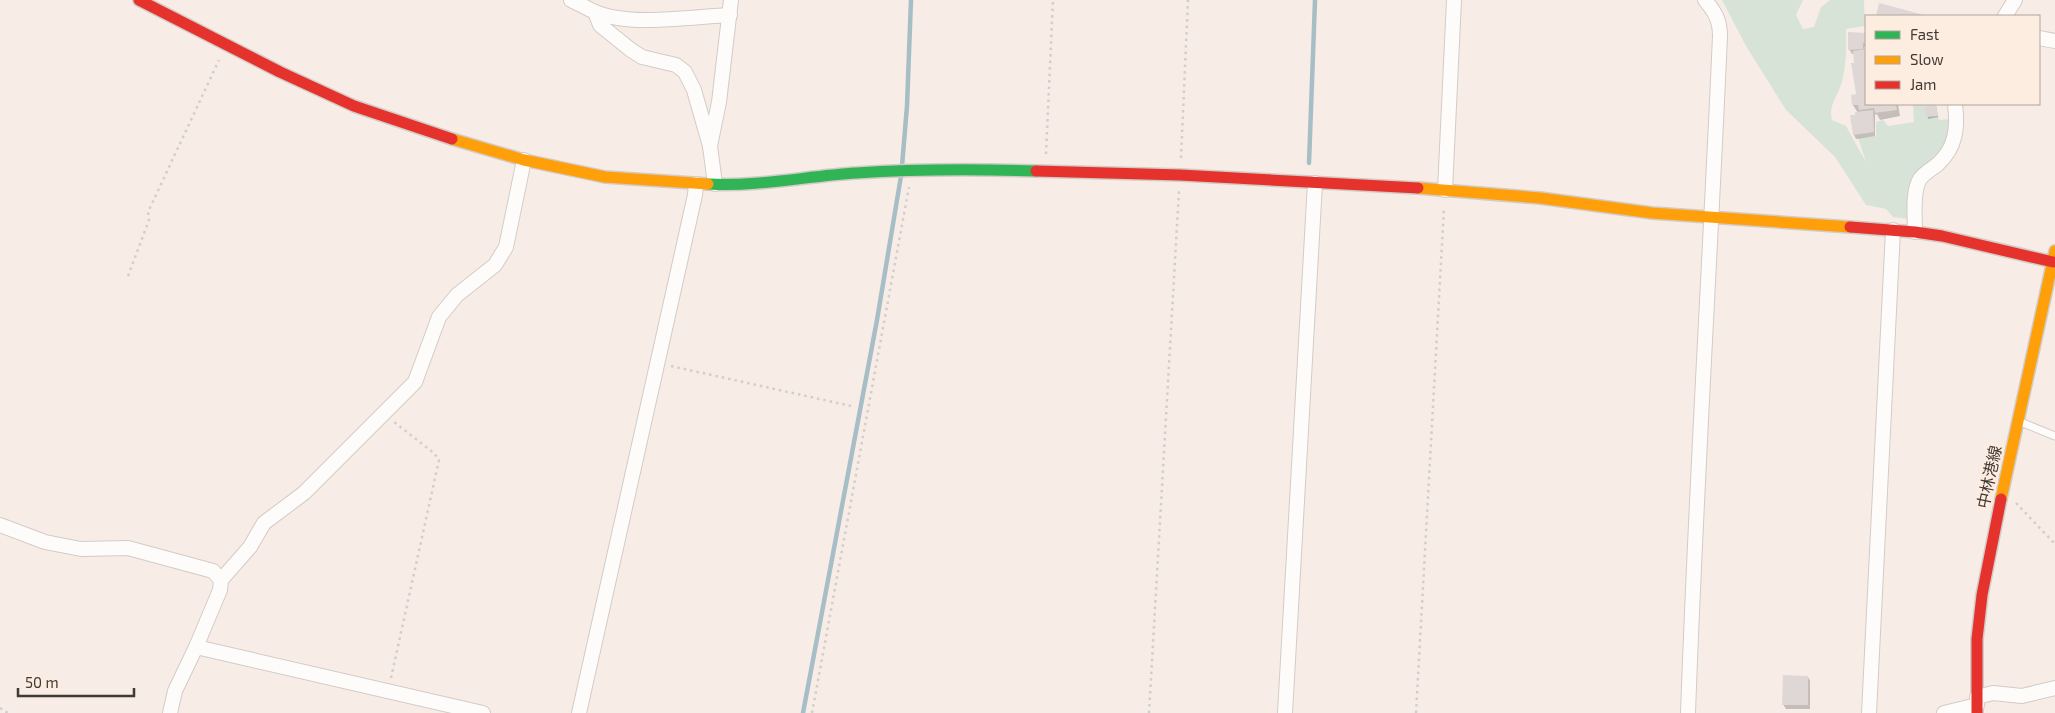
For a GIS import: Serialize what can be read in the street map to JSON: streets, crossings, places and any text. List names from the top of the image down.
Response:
{
  "streets": {
    "street": ["中林港線"]
  },
  "legend": ["Fast", "Slow", "Jam"],
  "scale_bar": "50 m"
}
